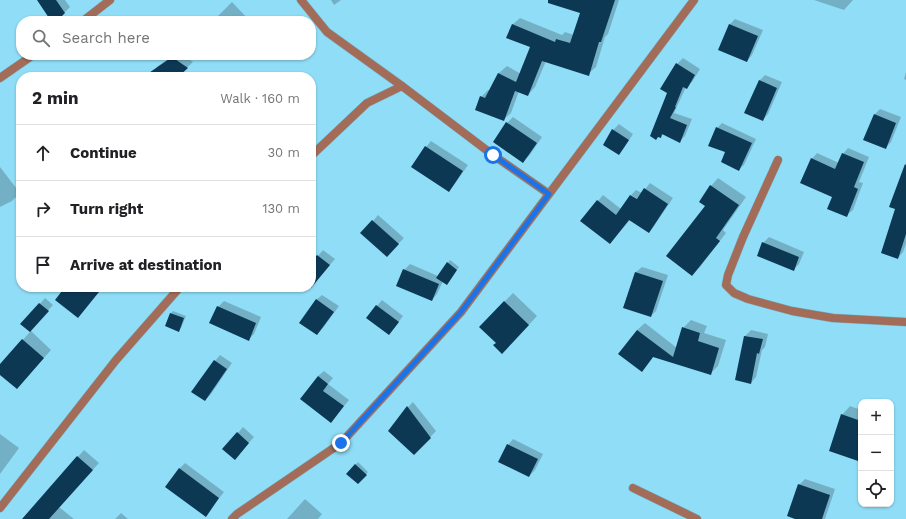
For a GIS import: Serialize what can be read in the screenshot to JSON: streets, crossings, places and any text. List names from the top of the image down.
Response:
{
  "page": {
    "search": "Search here",
    "heading": ["2 min", "Walk · 160 m"],
    "list": [
      ["Continue", "30 m"],
      ["Turn right", "130 m"],
      "Arrive at destination"
    ],
    "map_buttons": ["+", "−"]
  }
}
